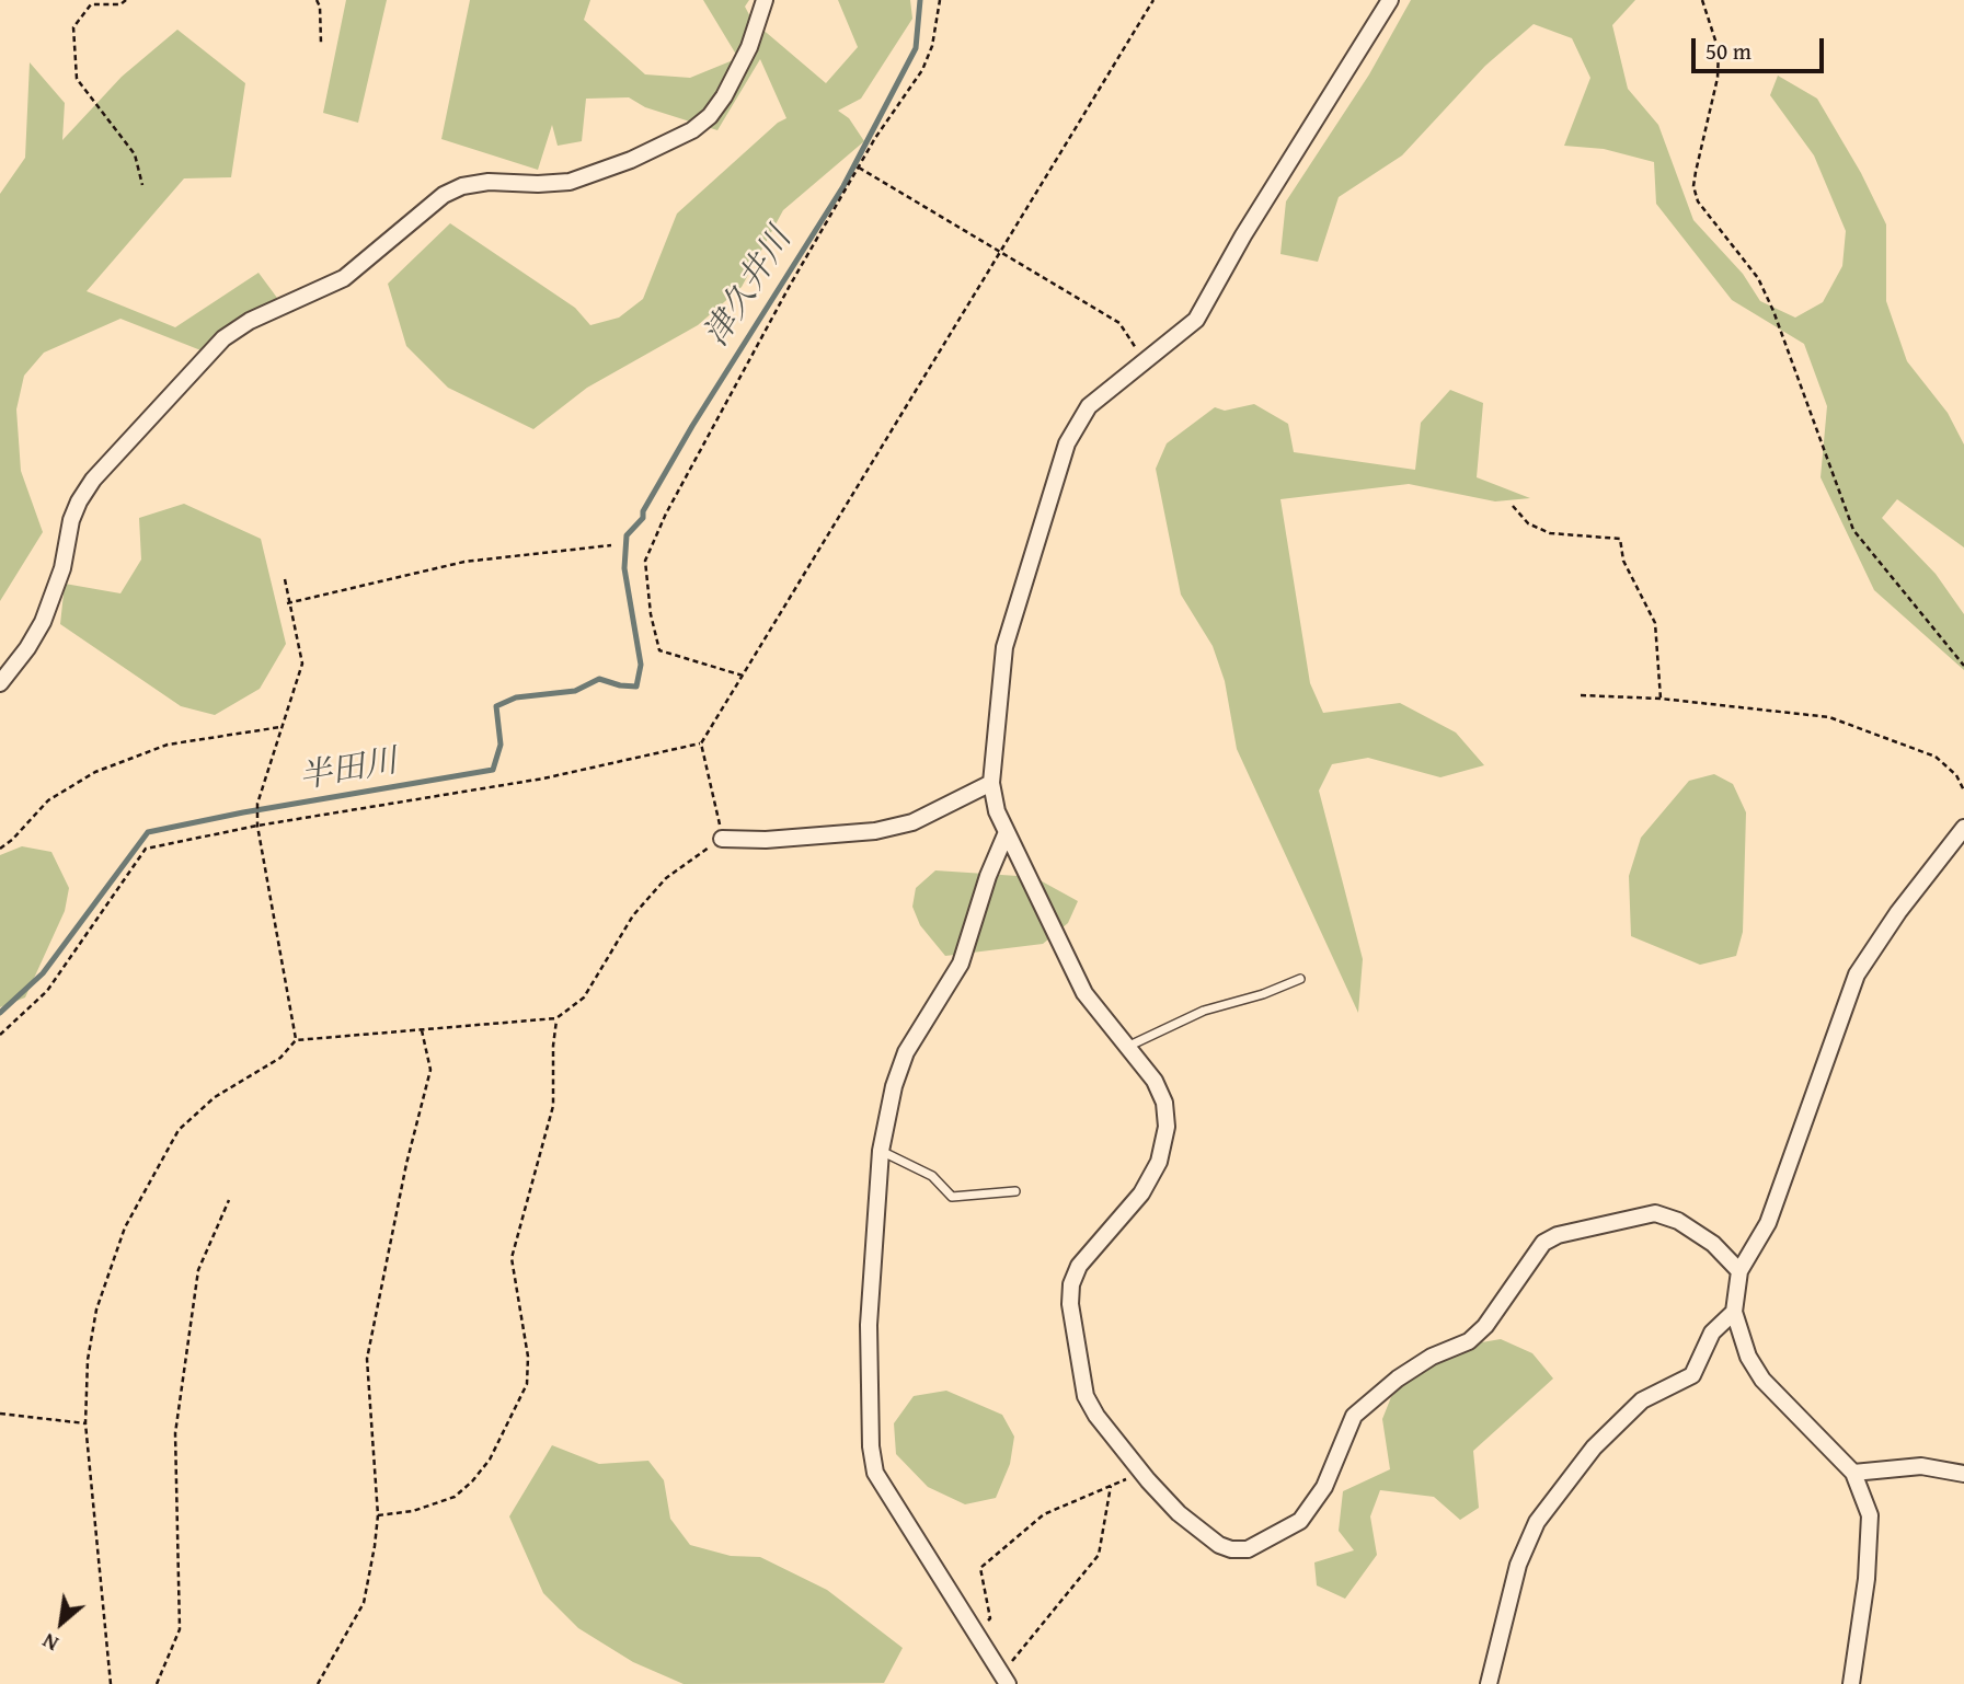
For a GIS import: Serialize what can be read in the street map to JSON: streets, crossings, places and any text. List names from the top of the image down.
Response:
{
  "water": ["津久井川", "半田川"],
  "scale_bar": "50 m",
  "north": "bottom left"
}
